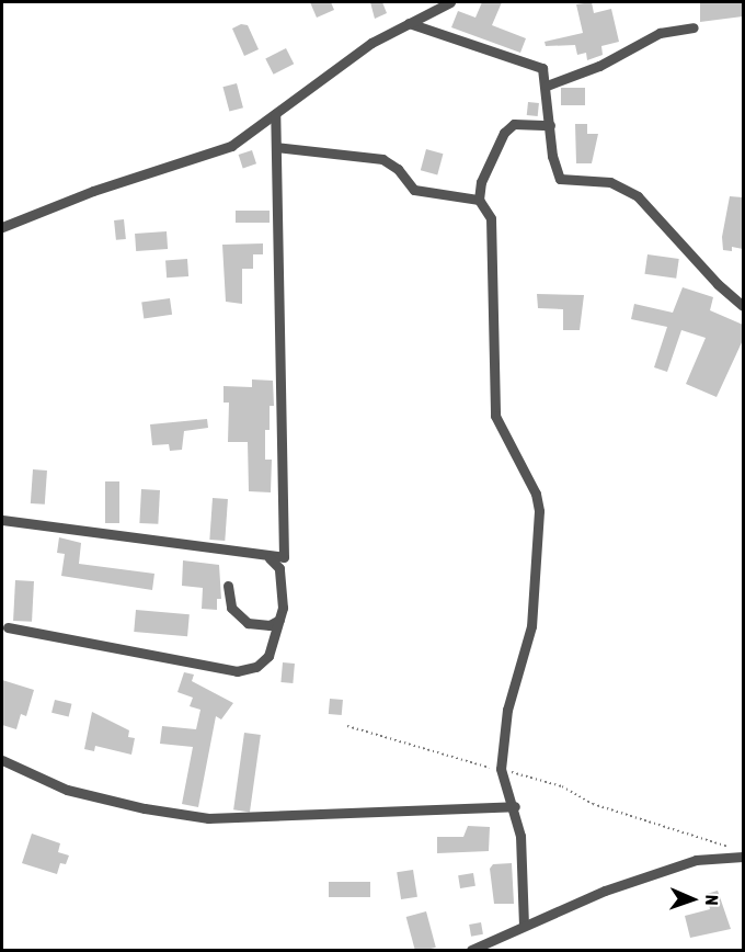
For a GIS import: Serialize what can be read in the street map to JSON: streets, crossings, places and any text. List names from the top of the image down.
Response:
{
  "north": "right"
}
